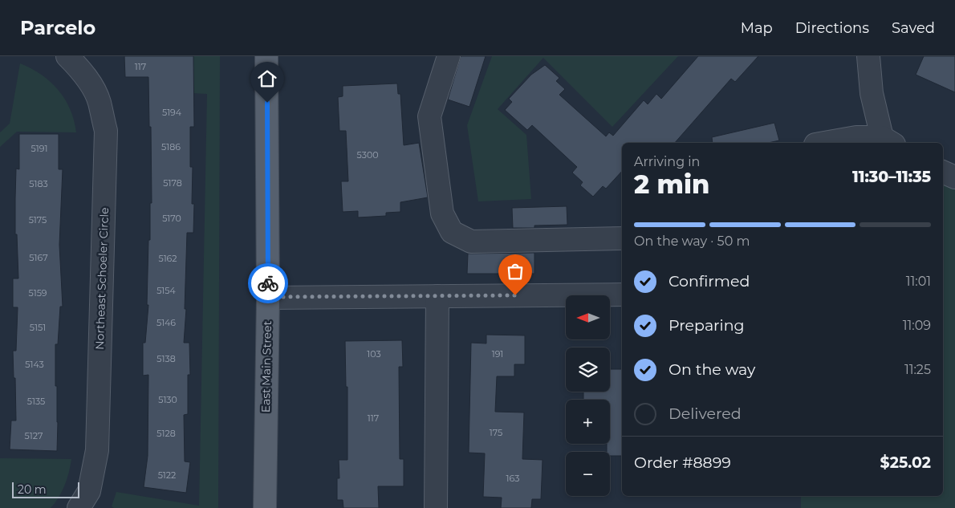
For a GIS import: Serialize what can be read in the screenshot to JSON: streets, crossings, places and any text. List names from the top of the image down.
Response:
{
  "streets": {
    "main road": ["East Main Street"],
    "street": ["Northeast Schoeler Circle"]
  },
  "house_numbers": [
    "117",
    "5194",
    "5186",
    "5191",
    "5300",
    "5178",
    "5183",
    "5170",
    "5175",
    "5167",
    "5162",
    "5154",
    "5159",
    "5146",
    "5151",
    "103",
    "191",
    "5138",
    "5143",
    "5130",
    "5135",
    "117",
    "175",
    "5128",
    "5127",
    "5122",
    "163"
  ],
  "scale_bar": "20 m",
  "north": "left",
  "page": {
    "header": "Parcelo",
    "nav": ["Map", "Directions", "Saved"],
    "heading": ["2 min", "Arriving in", "11:30–11:35"],
    "panel": ["Order #8899", "$25.02"],
    "bar": "On the way · 50 m",
    "list": [
      ["Confirmed", "11:01"],
      ["Preparing", "11:09"],
      ["On the way", "11:25"],
      "Delivered"
    ],
    "map_buttons": ["+", "−"],
    "scale": "20 m"
  }
}
